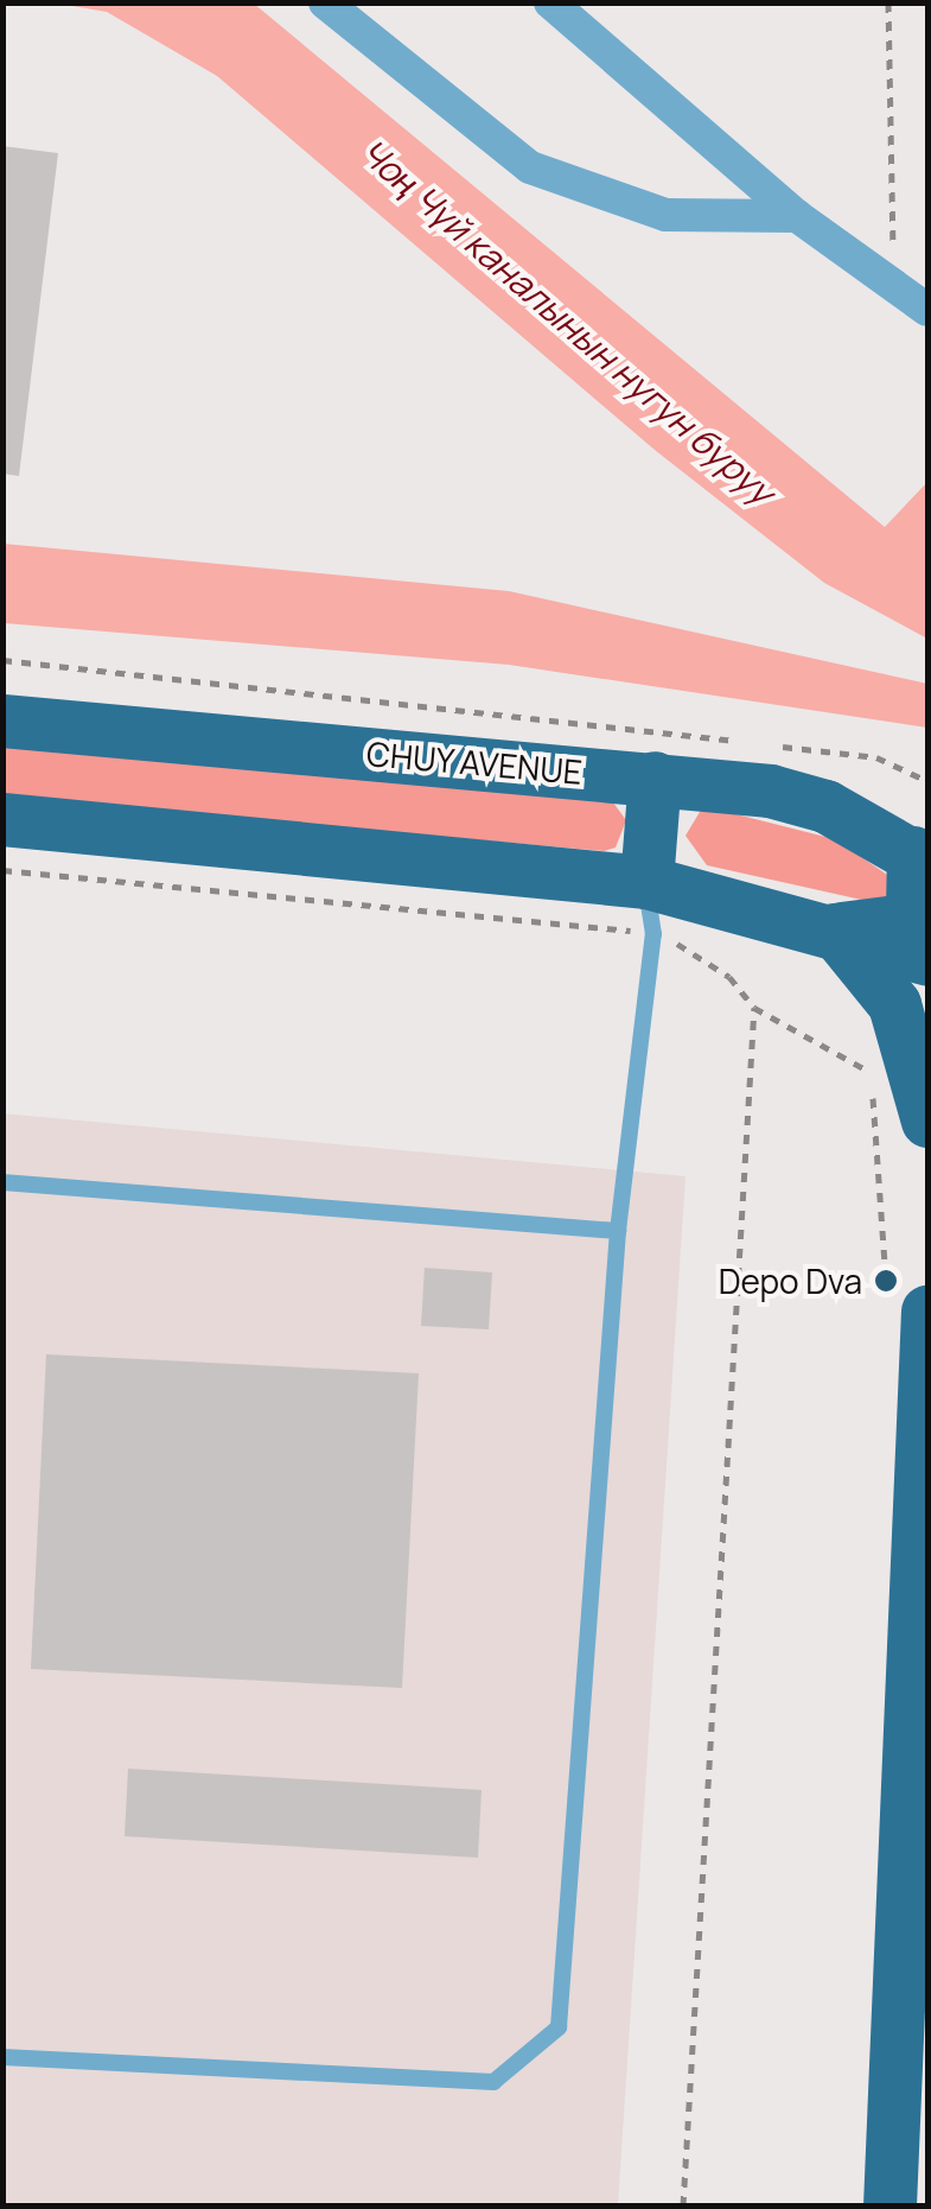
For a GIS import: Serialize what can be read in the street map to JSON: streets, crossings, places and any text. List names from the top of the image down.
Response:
{
  "streets": {
    "main road": ["CHUY AVENUE"]
  },
  "water": ["Чоң Чүй каналынын нугун буруу"],
  "places": ["Depo Dva"]
}
